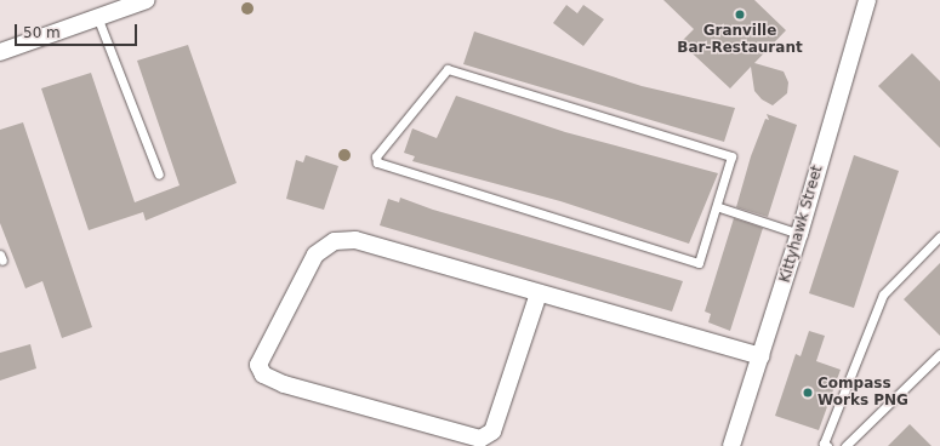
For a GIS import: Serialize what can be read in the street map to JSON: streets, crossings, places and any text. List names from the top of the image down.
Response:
{
  "streets": {
    "street": ["Kittyhawk Street"]
  },
  "places": ["Granville Bar-Restaurant", "Compass Works PNG"],
  "scale_bar": "50 m"
}
